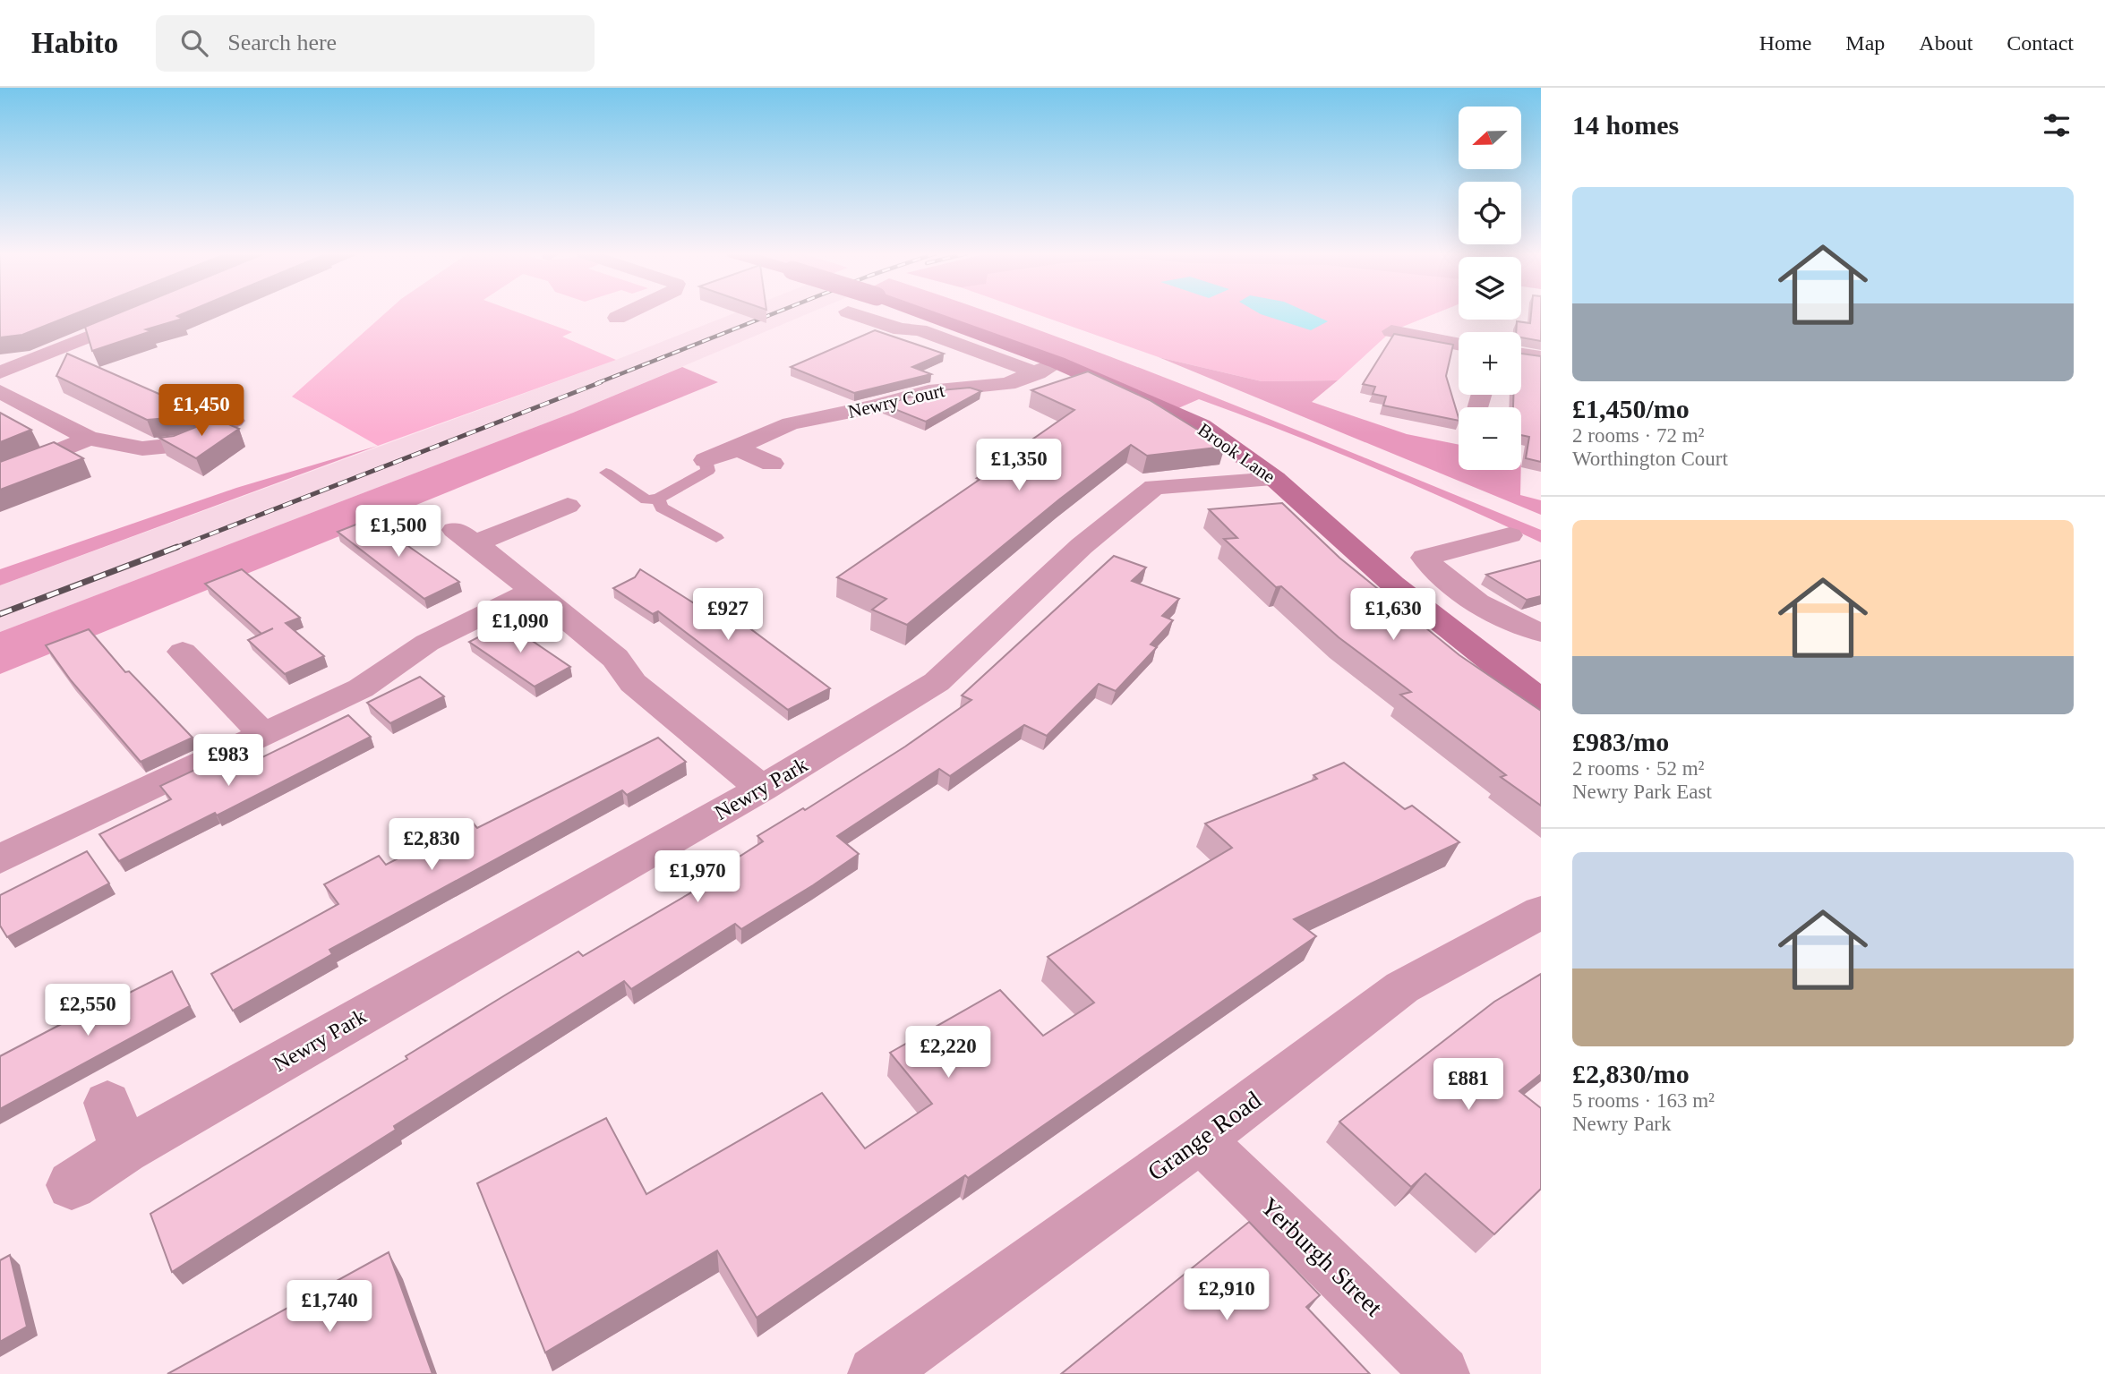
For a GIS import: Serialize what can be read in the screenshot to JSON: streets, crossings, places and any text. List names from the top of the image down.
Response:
{
  "streets": {
    "street": [
      "Newry Court",
      "Brook Lane",
      "Newry Park",
      "Grange Road",
      "Yerburgh Street"
    ]
  },
  "crossings": [
    ["Newry Court", "Brook Lane"],
    ["Brook Lane", "Newry Park"],
    ["Grange Road", "Yerburgh Street"]
  ],
  "north": "left",
  "page": {
    "header": "Habito",
    "search": "Search here",
    "nav": [
      "Home",
      "Map",
      "About",
      "Contact"
    ],
    "heading": "14 homes",
    "map_buttons": ["+", "−"],
    "list": [
      {
        "name": "£1,450/mo",
        "note": "2 rooms · 72 m² · Worthington Court"
      },
      {
        "name": "£983/mo",
        "note": "2 rooms · 52 m² · Newry Park East"
      },
      {
        "name": "£2,830/mo",
        "note": "5 rooms · 163 m² · Newry Park"
      }
    ],
    "price": [
      "£1,450",
      "£1,350",
      "£1,500",
      "£927",
      "£1,630",
      "£1,090",
      "£983",
      "£2,830",
      "£1,970",
      "£2,550",
      "£2,220",
      "£881",
      "£2,910",
      "£1,740"
    ]
  }
}
